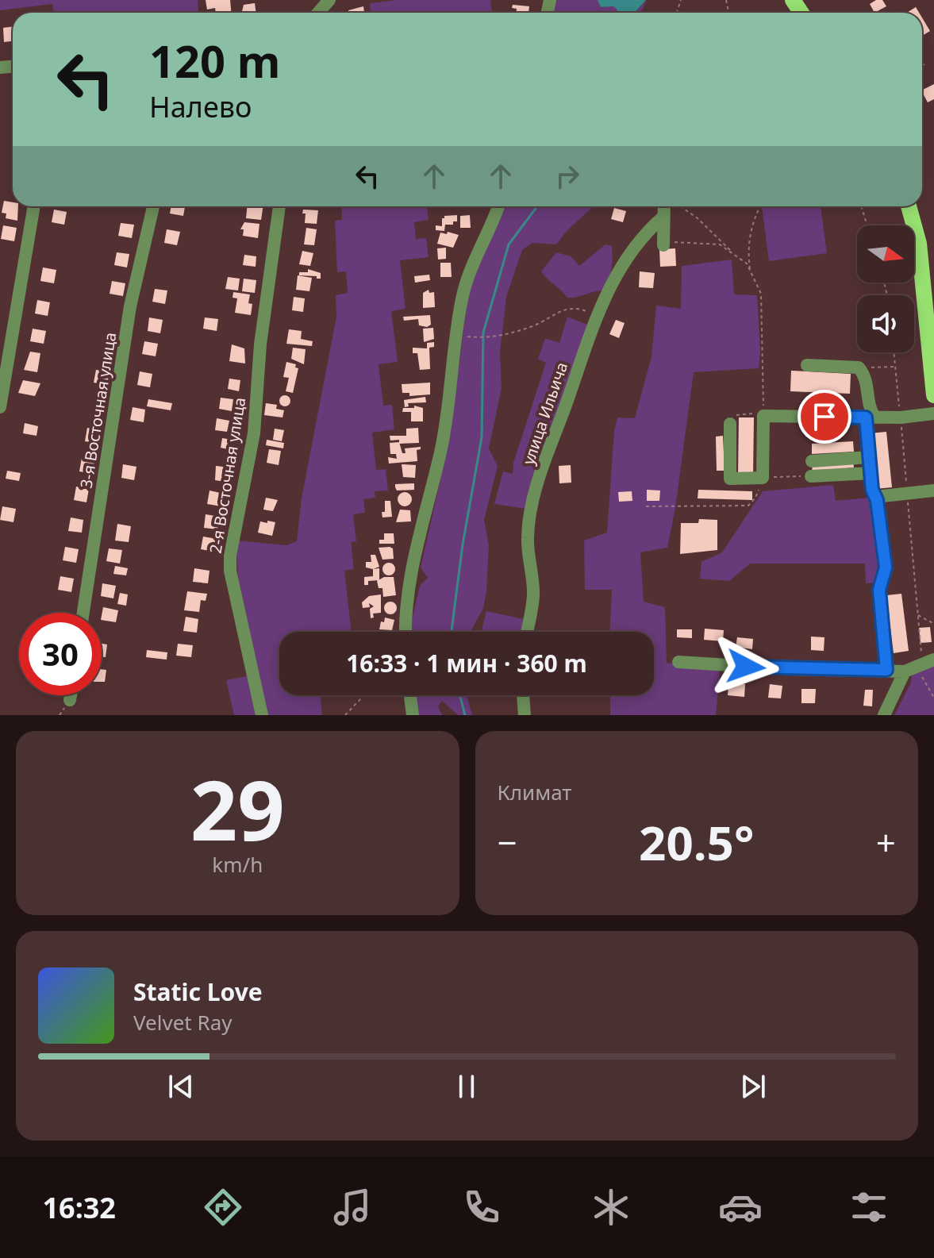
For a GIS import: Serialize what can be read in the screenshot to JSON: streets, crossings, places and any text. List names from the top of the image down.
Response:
{
  "streets": {
    "street": ["3-я Восточная улица", "улица Ильича", "2-я Восточная улица"]
  },
  "north": "right",
  "page": {
    "turn": ["120 m", "Налево"],
    "limit": "30",
    "trip": "16:33 · 1 мин · 360 m",
    "tile": [
      ["29", "km/h"],
      "Климат"
    ],
    "heat": ["−", "20.5°", "+"],
    "song": ["Static Love", "Velvet Ray"],
    "tabs": "16:32"
  }
}
